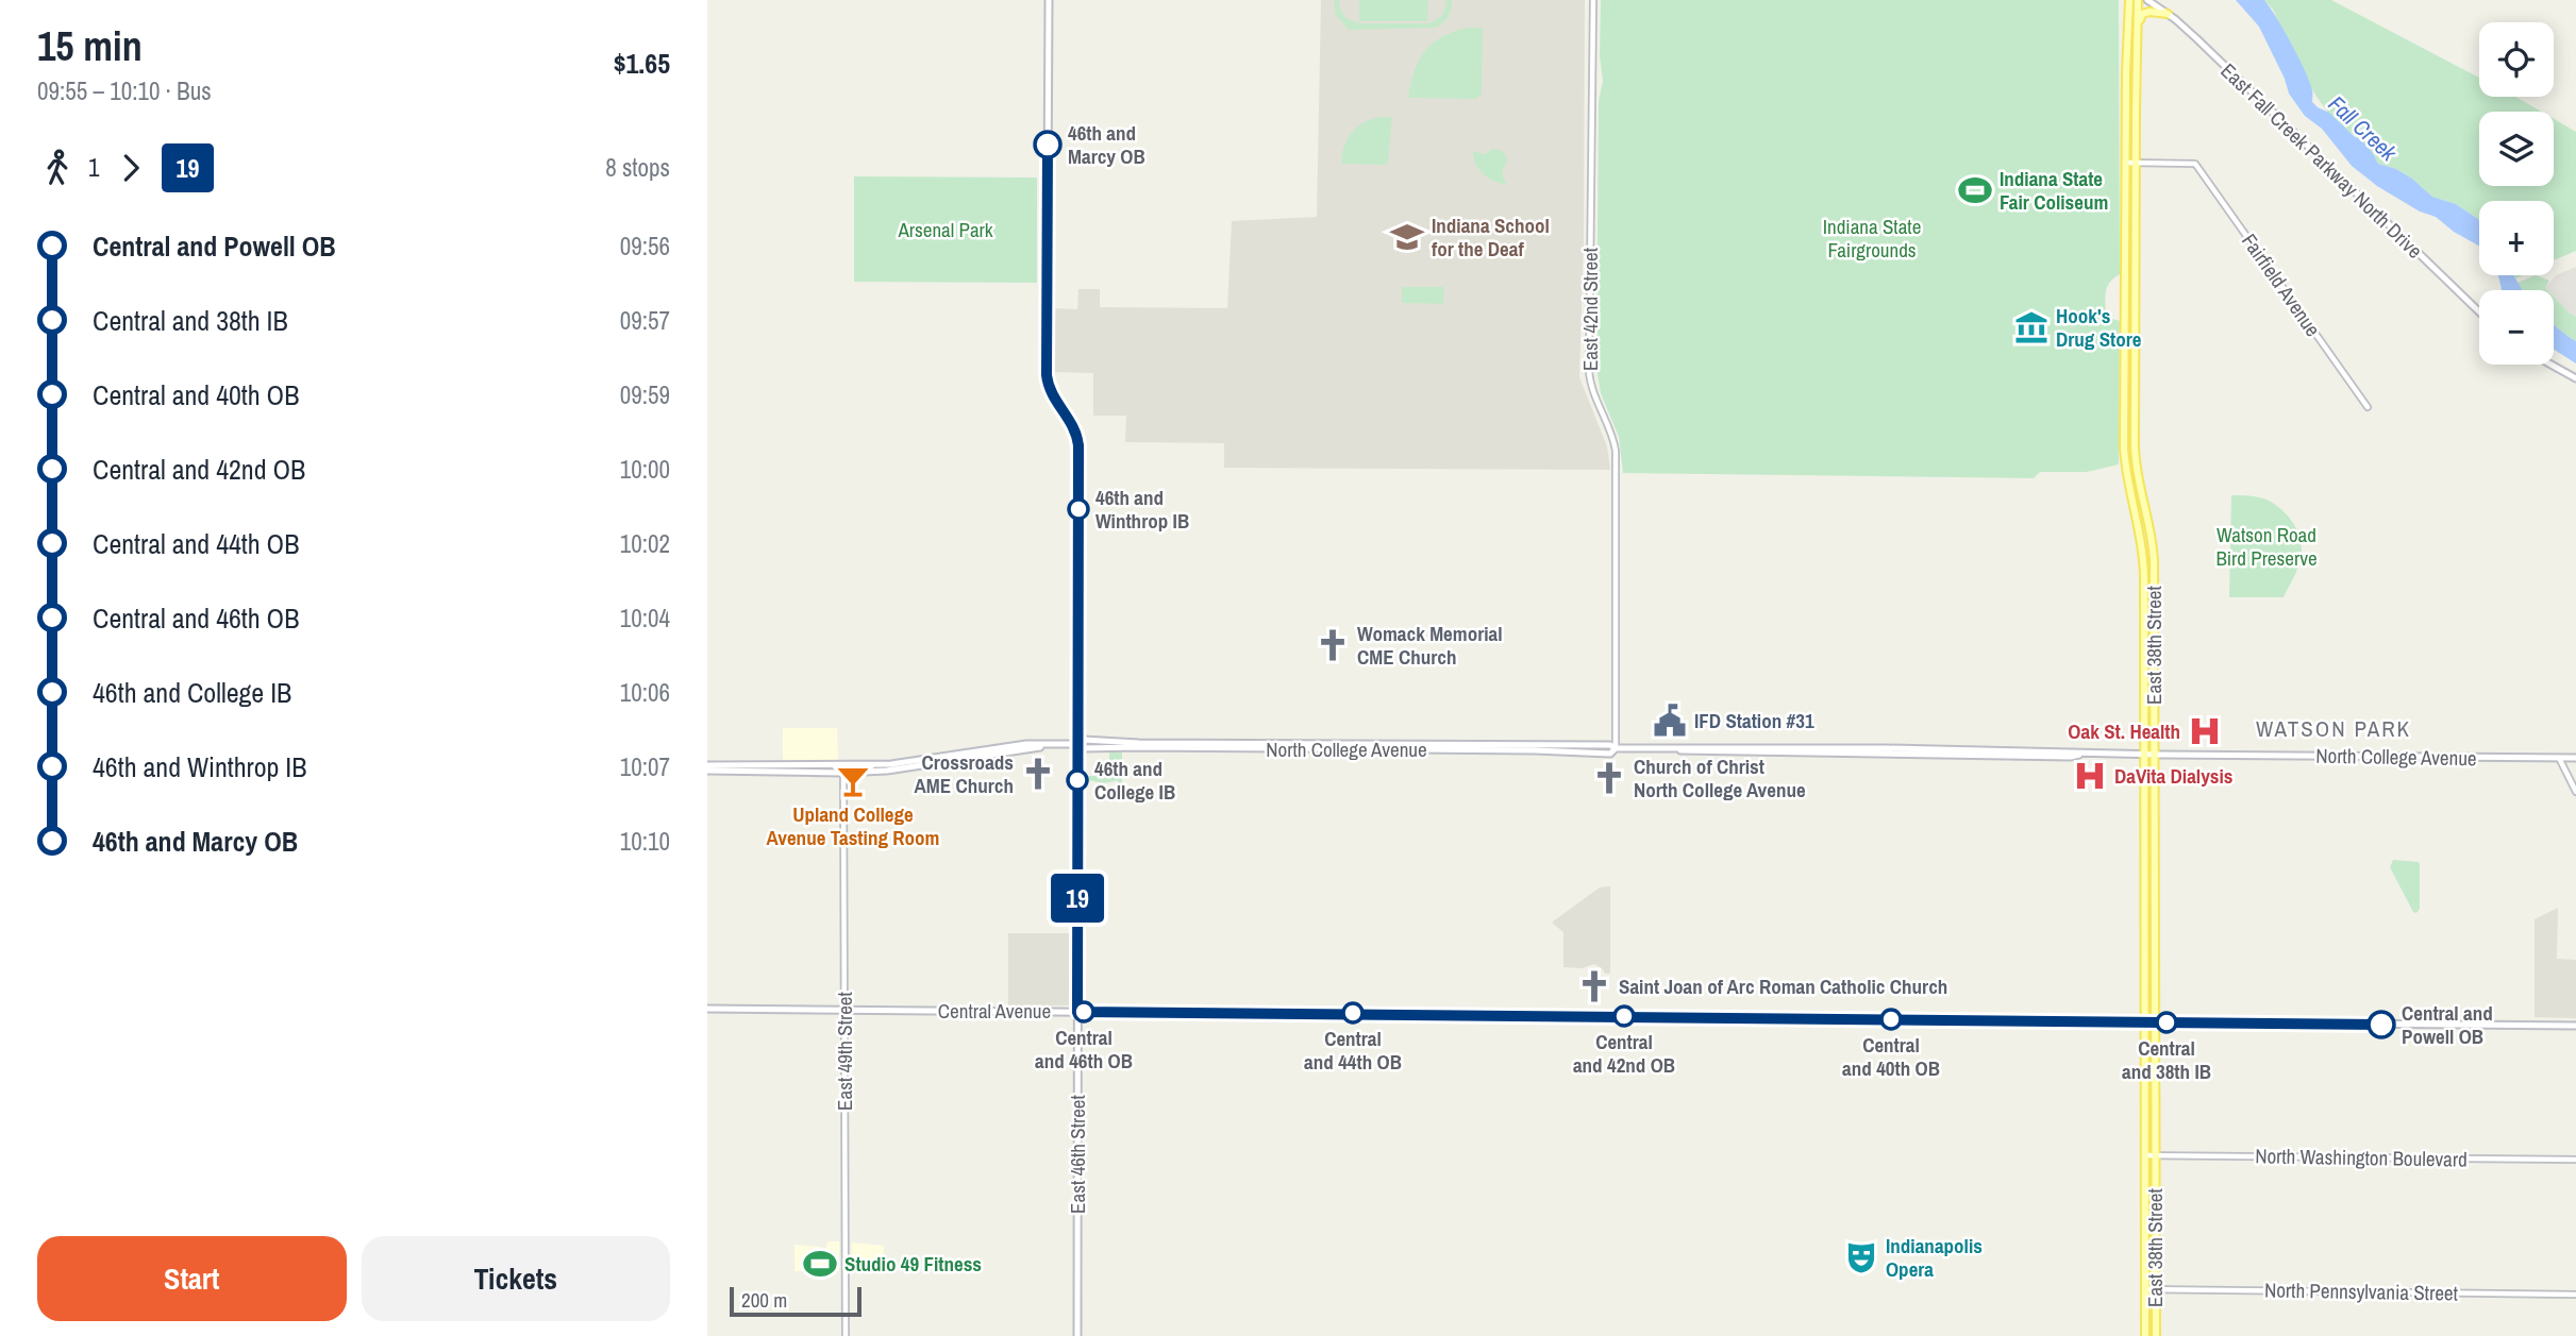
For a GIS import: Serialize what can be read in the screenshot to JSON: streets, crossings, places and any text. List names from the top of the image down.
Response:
{
  "streets": {
    "main road": [
      "East Fall Creek Parkway North Drive",
      "East 38th Street",
      "North College Avenue",
      "Central Avenue",
      "East 46th Street"
    ],
    "street": [
      "Fairfield Avenue",
      "East 42nd Street",
      "East 49th Street",
      "North Washington Boulevard",
      "North Pennsylvania Street"
    ]
  },
  "crossings": [
    ["Fairfield Avenue", "East 38th Street"],
    ["East 42nd Street", "North College Avenue"],
    ["East 38th Street", "North College Avenue"],
    ["East 38th Street", "Central Avenue"],
    ["East 38th Street", "North Washington Boulevard"],
    ["East 38th Street", "North Pennsylvania Street"],
    ["North College Avenue", "East 49th Street"],
    ["North College Avenue", "East 46th Street"],
    ["Central Avenue", "East 49th Street"],
    ["Central Avenue", "East 46th Street"]
  ],
  "districts": ["WATSON PARK"],
  "water": ["Fall Creek"],
  "parks": ["Indiana State Fairgrounds", "Arsenal Park", "Watson Road Bird Preserve"],
  "places": {
    "other": [
      "46th and Marcy OB",
      "46th and Winthrop IB",
      "46th and College IB",
      "Central and 46th OB",
      "Central and 44th OB",
      "Central and 42nd OB",
      "Central and 40th OB",
      "Central and 38th IB",
      "Central and Powell OB"
    ],
    "sports": ["Indiana State Fair Coliseum", "Studio 49 Fitness"],
    "school or university": ["Indiana School for the Deaf"],
    "museum": ["Hook's Drug Store"],
    "church": [
      "Womack Memorial CME Church",
      "Crossroads AME Church",
      "Church of Christ North College Avenue",
      "Saint Joan of Arc Roman Catholic Church"
    ],
    "public building": ["IFD Station #31"],
    "hospital": ["Oak St. Health", "DaVita Dialysis"],
    "bar": ["Upland College Avenue Tasting Room"],
    "theatre": ["Indianapolis Opera"]
  },
  "lines": ["bus line 19"],
  "scale_bar": "200 m",
  "page": {
    "heading": ["15 min", "09:55 – 10:10 · Bus", "$1.65"],
    "on_map": "19",
    "map_buttons": ["+", "−"],
    "legs": ["1", "19", "8 stops"],
    "list": [
      {
        "name": "Central and Powell OB",
        "value": "09:56"
      },
      {
        "name": "Central and 38th IB",
        "value": "09:57"
      },
      {
        "name": "Central and 40th OB",
        "value": "09:59"
      },
      {
        "name": "Central and 42nd OB",
        "value": "10:00"
      },
      {
        "name": "Central and 44th OB",
        "value": "10:02"
      },
      {
        "name": "Central and 46th OB",
        "value": "10:04"
      },
      {
        "name": "46th and College IB",
        "value": "10:06"
      },
      {
        "name": "46th and Winthrop IB",
        "value": "10:07"
      },
      {
        "name": "46th and Marcy OB",
        "value": "10:10"
      }
    ],
    "buttons": ["Start", "Tickets"],
    "scale": "200 m"
  }
}
